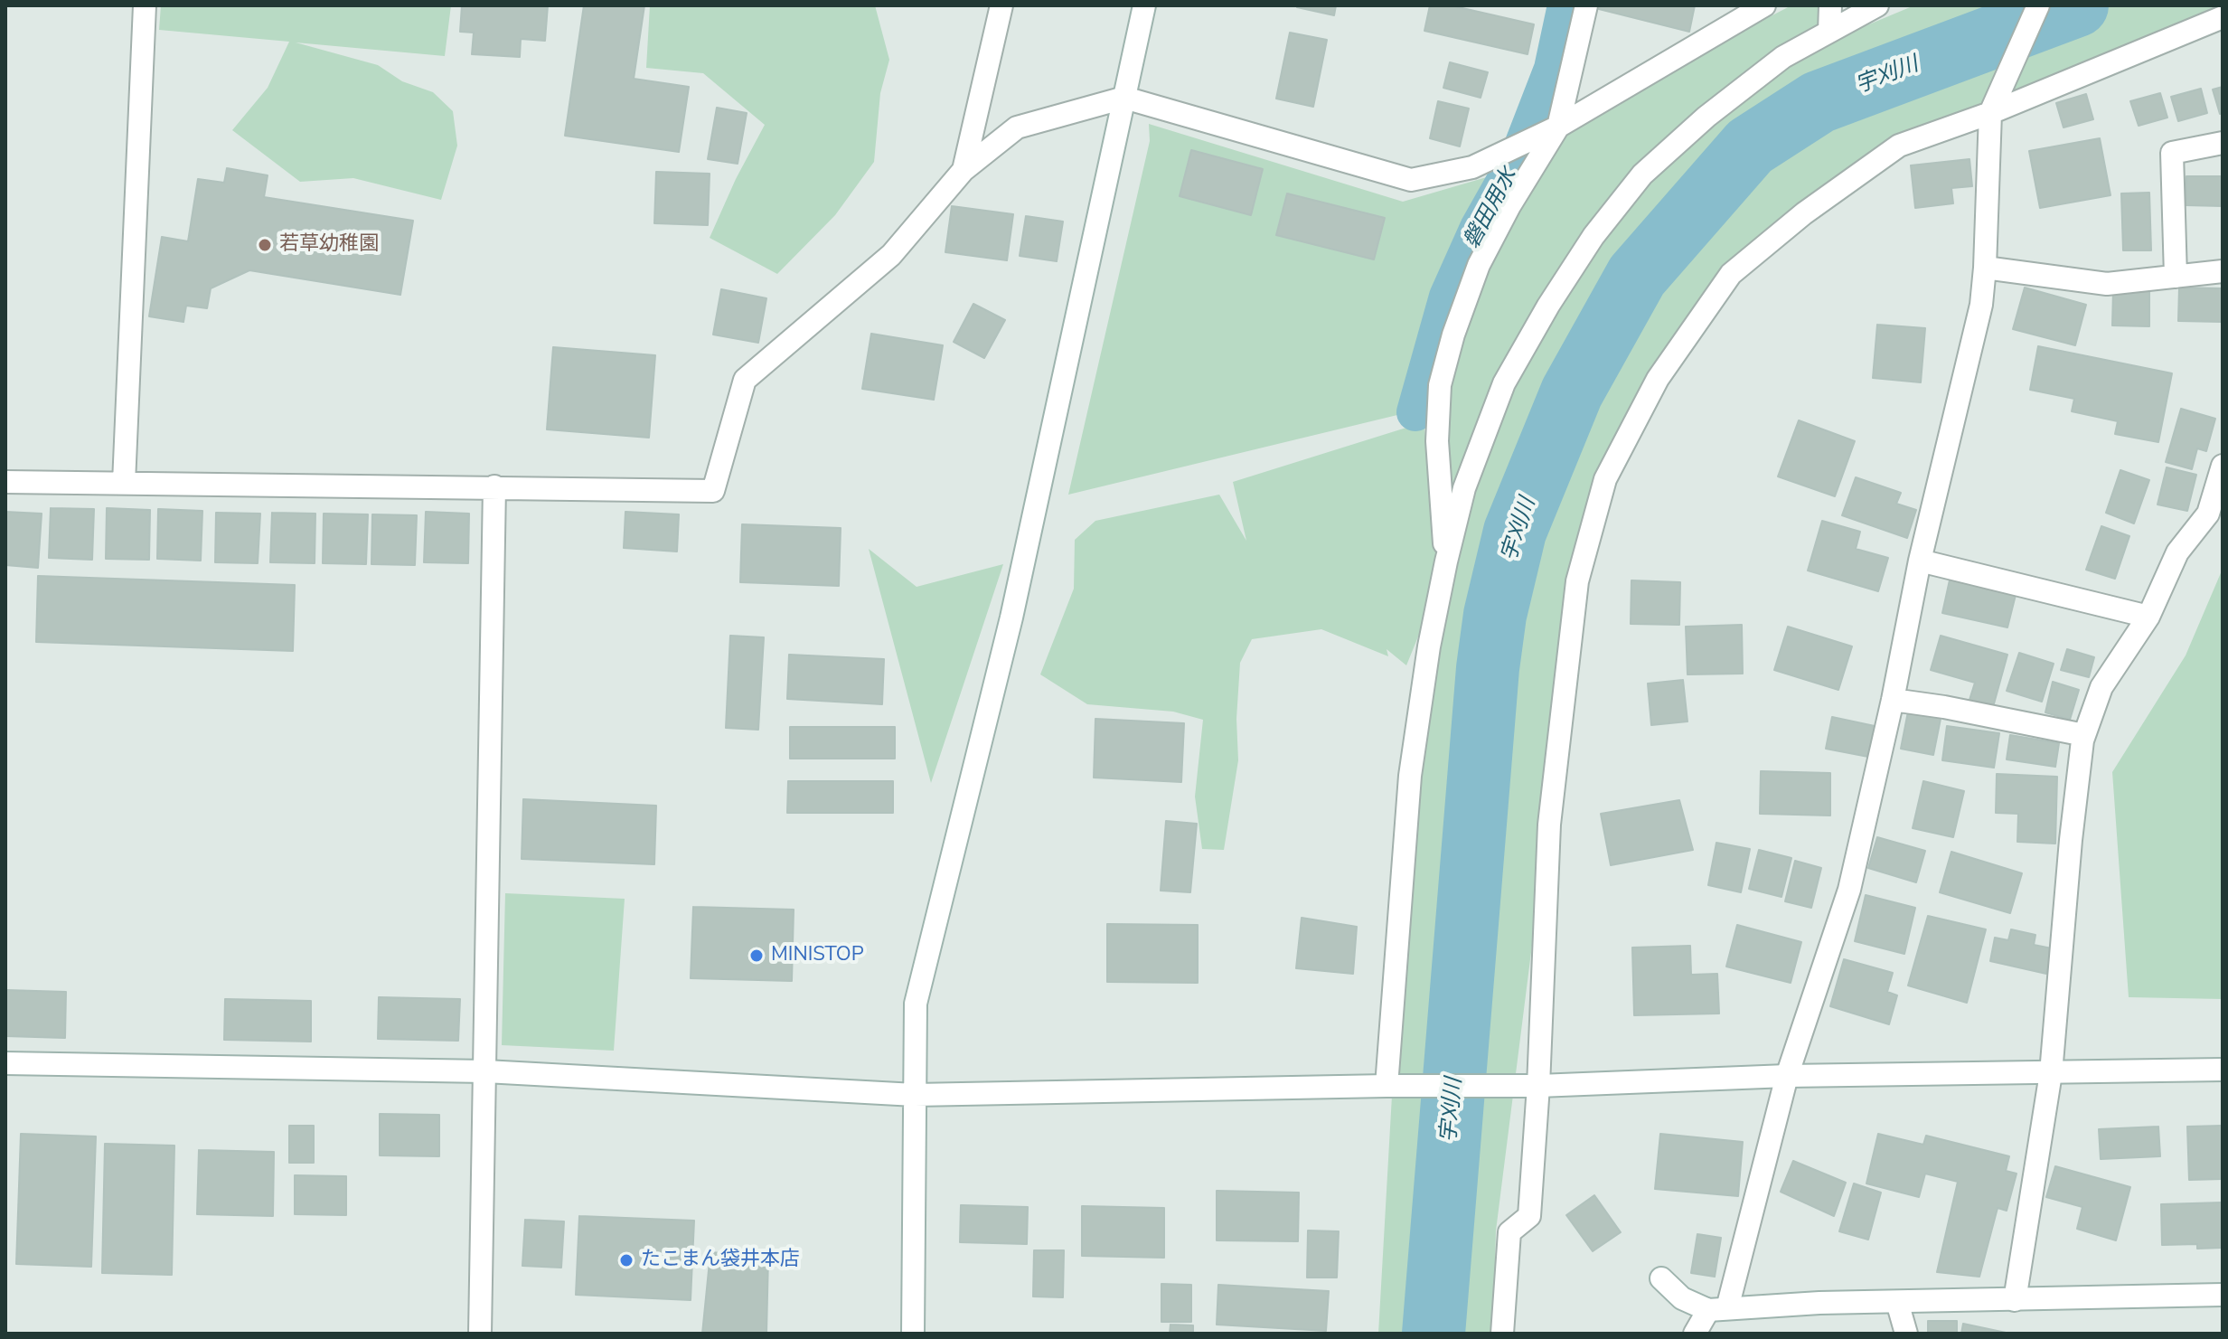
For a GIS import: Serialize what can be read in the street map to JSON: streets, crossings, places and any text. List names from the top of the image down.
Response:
{
  "water": ["宇刈川", "磐田用水"],
  "places": ["若草幼稚園", "MINISTOP", "たこまん袋井本店"]
}
